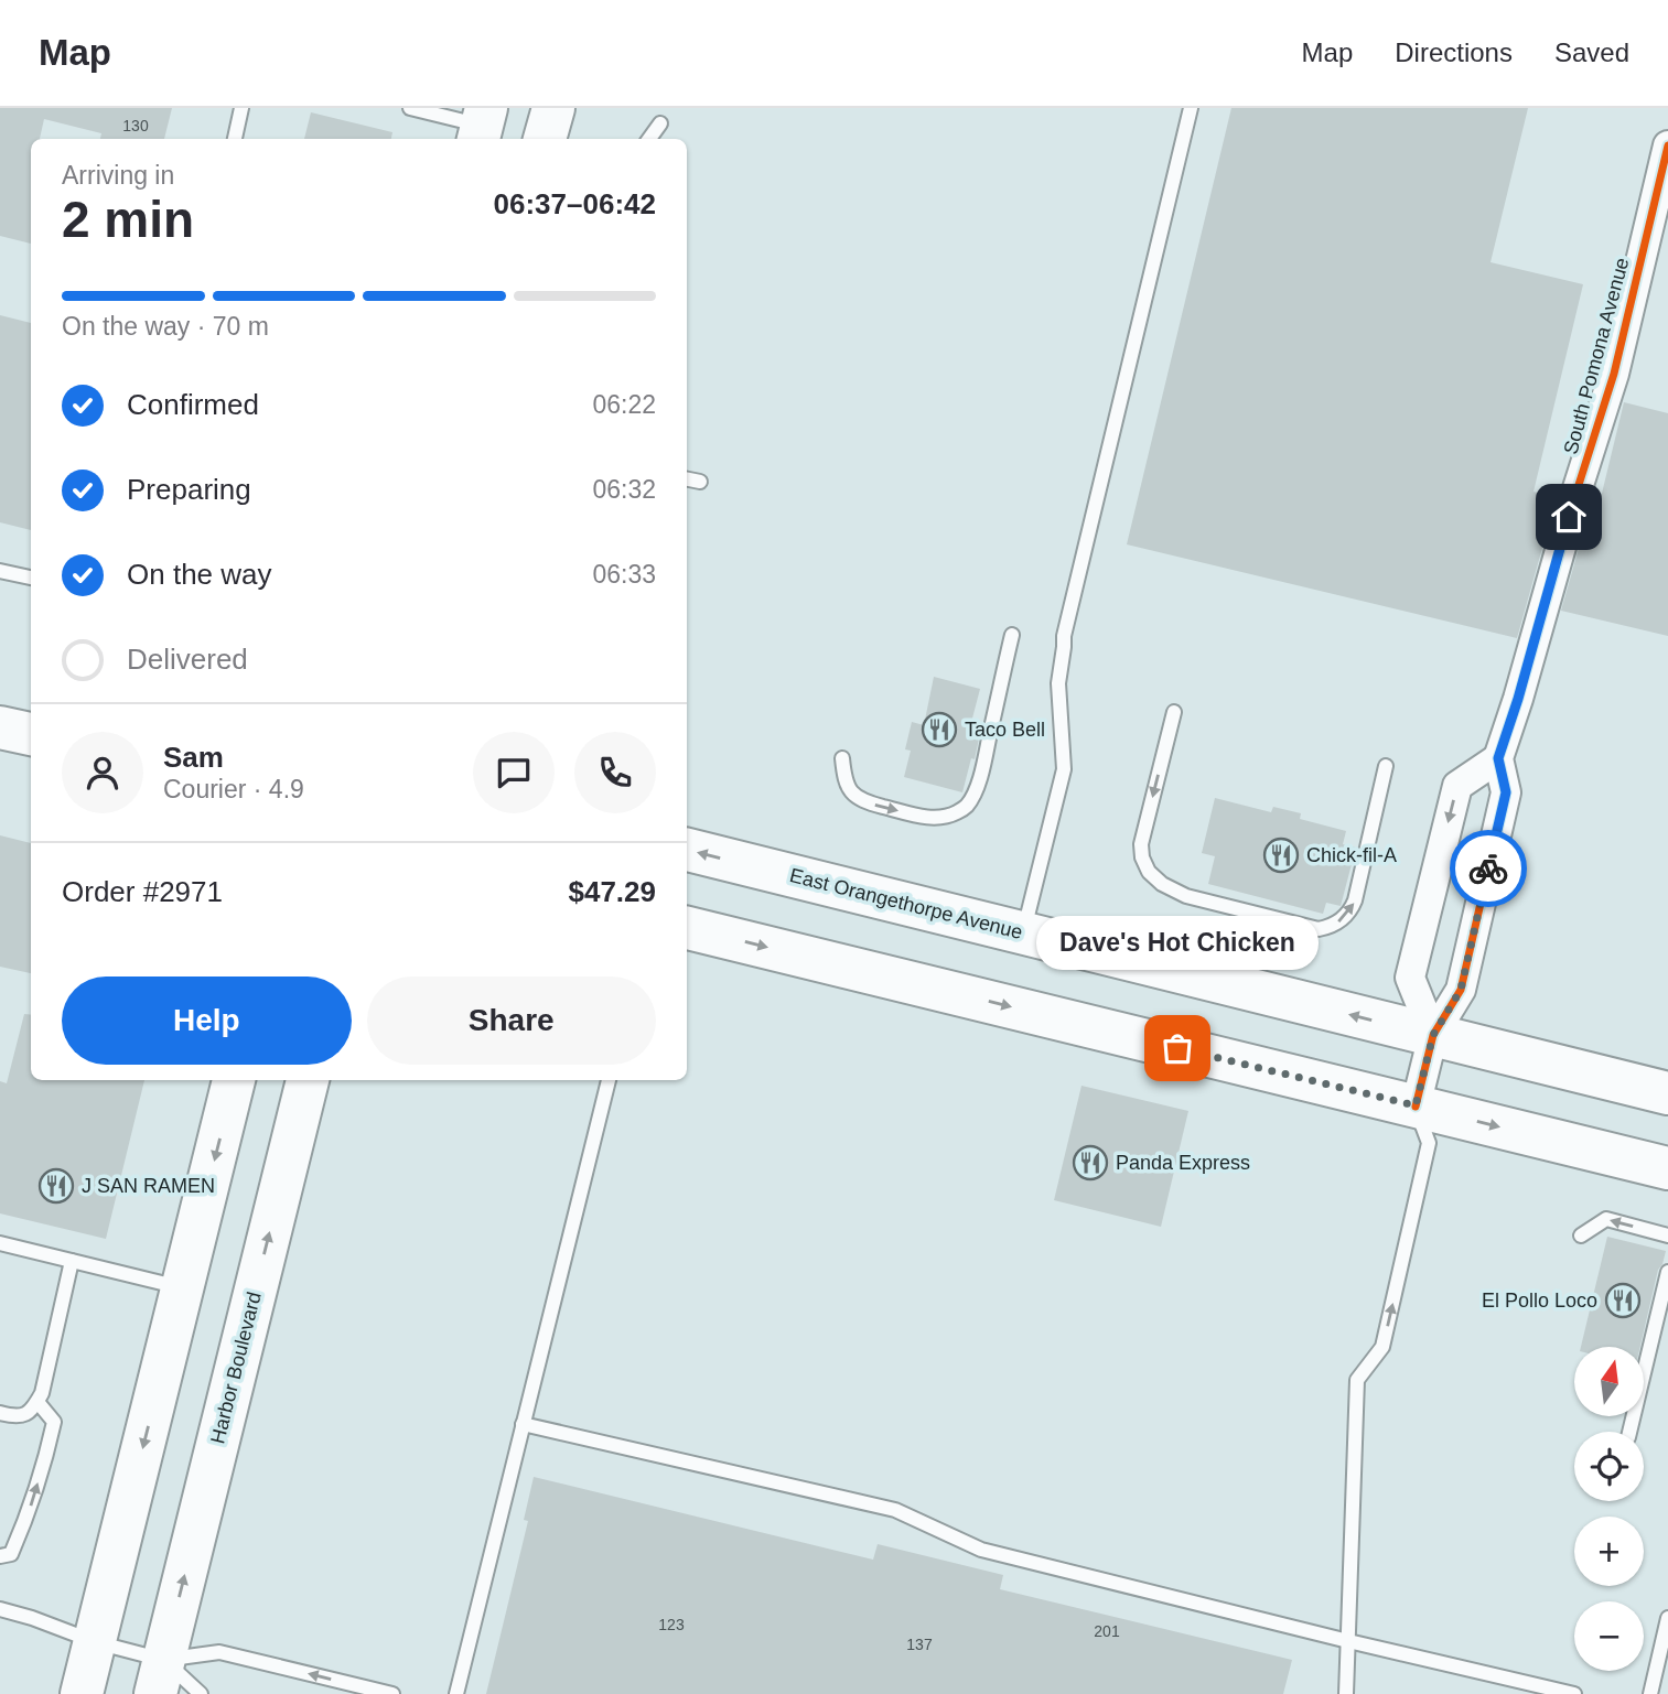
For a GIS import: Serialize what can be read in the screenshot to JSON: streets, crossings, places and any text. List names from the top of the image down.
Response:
{
  "streets": {
    "main road": ["East Orangethorpe Avenue", "Harbor Boulevard"],
    "street": ["South Pomona Avenue"]
  },
  "crossings": [
    ["South Pomona Avenue", "East Orangethorpe Avenue"]
  ],
  "places": {
    "restaurant": [
      "Taco Bell",
      "Chick-fil-A",
      "Panda Express",
      "J SAN RAMEN",
      "El Pollo Loco"
    ],
    "other": ["Dave's Hot Chicken"]
  },
  "house_numbers": [
    "130",
    "123",
    "201",
    "137"
  ],
  "north": "top",
  "page": {
    "header": "Map",
    "nav": ["Map", "Directions", "Saved"],
    "heading": ["2 min", "Arriving in", "06:37–06:42"],
    "panel": [
      "Sam",
      "Courier · 4.9",
      "Order #2971",
      "$47.29"
    ],
    "bar": "On the way · 70 m",
    "list": [
      ["Confirmed", "06:22"],
      ["Preparing", "06:32"],
      ["On the way", "06:33"],
      "Delivered"
    ],
    "bubble": "Dave's Hot Chicken",
    "buttons": ["Help", "Share"],
    "map_buttons": ["+", "−"]
  }
}
